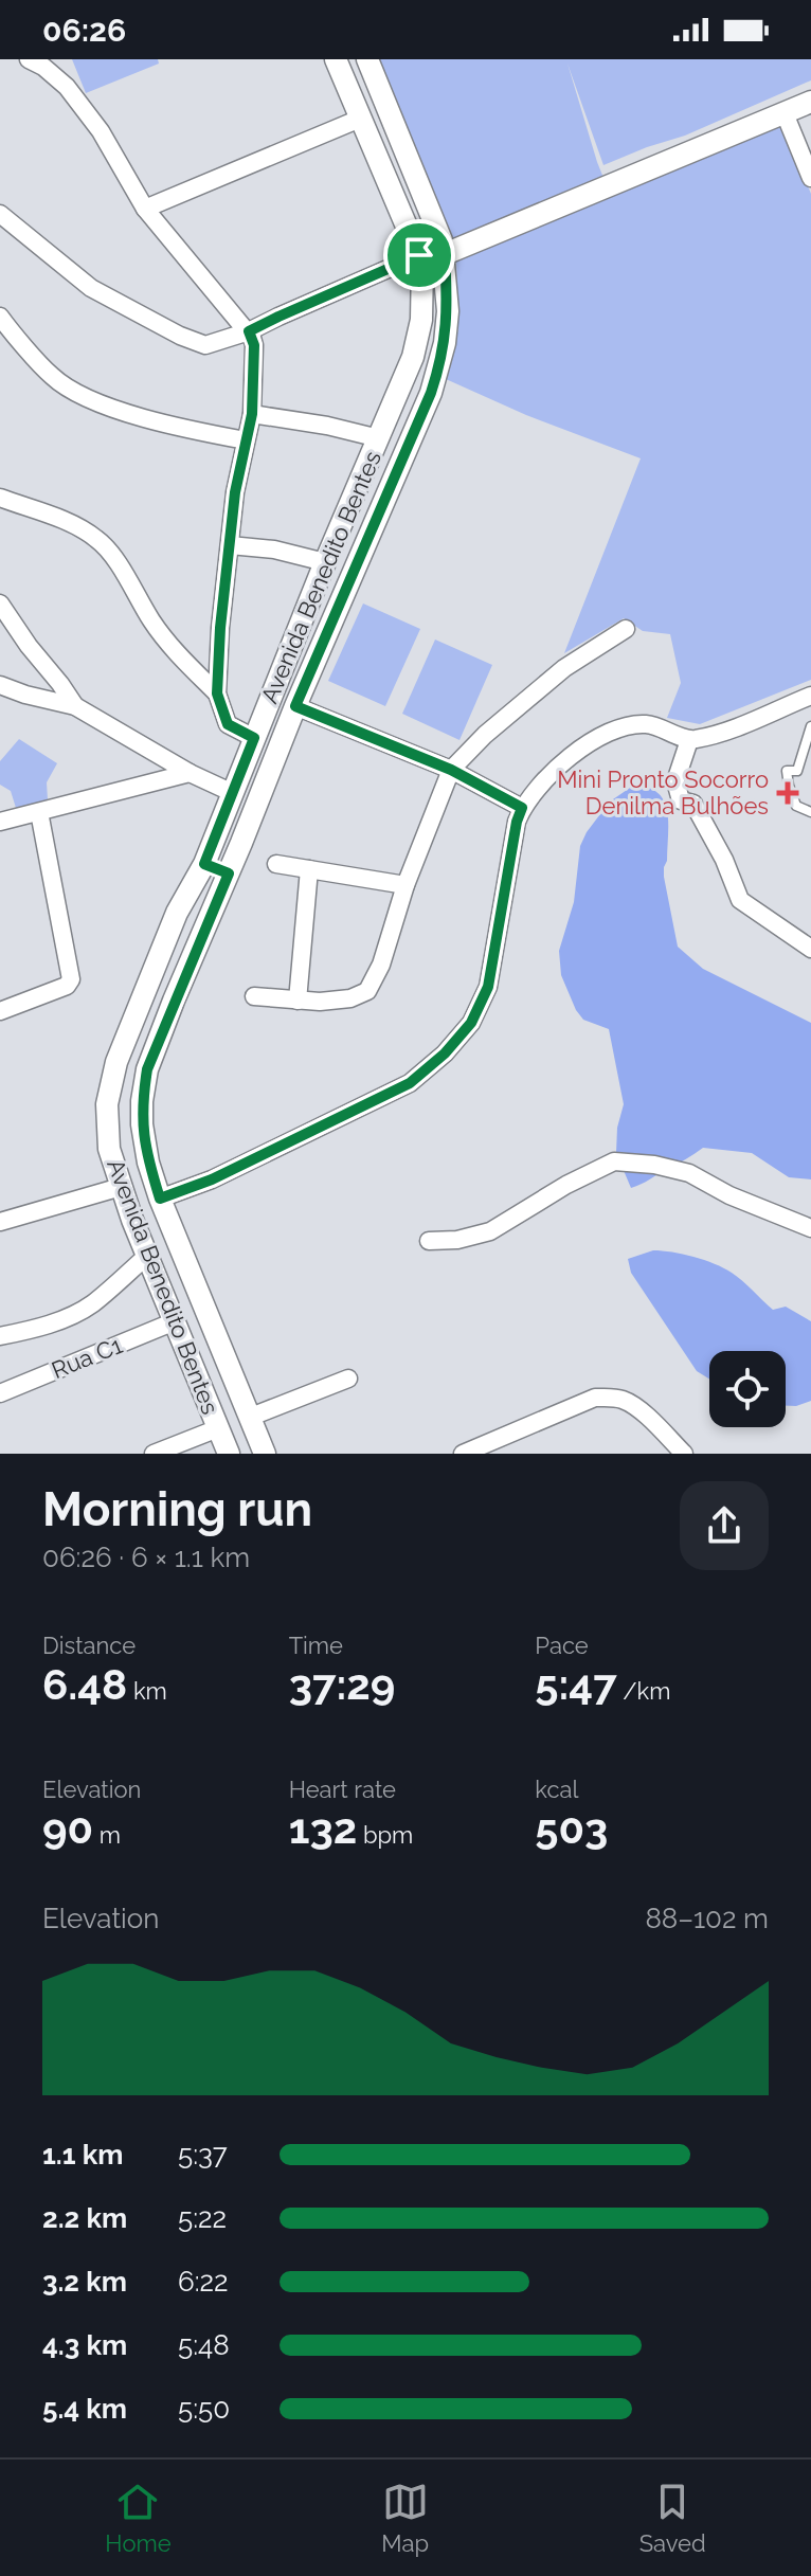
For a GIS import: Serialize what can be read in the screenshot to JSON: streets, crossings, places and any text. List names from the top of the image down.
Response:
{
  "streets": {
    "street": ["Avenida Benedito Bentes", "Rua C1"]
  },
  "crossings": [
    ["Avenida Benedito Bentes", "Rua C1"]
  ],
  "places": {
    "health": ["Mini Pronto Socorro Denilma Bulhões"]
  },
  "page": {
    "status": "06:26",
    "heading": ["Morning run", "06:26 · 6 × 1.1 km"],
    "stats": [
      ["Distance", "6.48 km"],
      ["Time", "37:29"],
      ["Pace", "5:47 /km"],
      ["Elevation", "90 m"],
      ["Heart rate", "132 bpm"],
      ["kcal", "503"]
    ],
    "chart": ["Elevation", "88–102 m"],
    "list": [
      {
        "name": "1.1 km",
        "note": "5:37"
      },
      {
        "name": "2.2 km",
        "note": "5:22"
      },
      {
        "name": "3.2 km",
        "note": "6:22"
      },
      {
        "name": "4.3 km",
        "note": "5:48"
      },
      {
        "name": "5.4 km",
        "note": "5:50"
      }
    ],
    "tabs": ["Home", "Map", "Saved"]
  }
}
